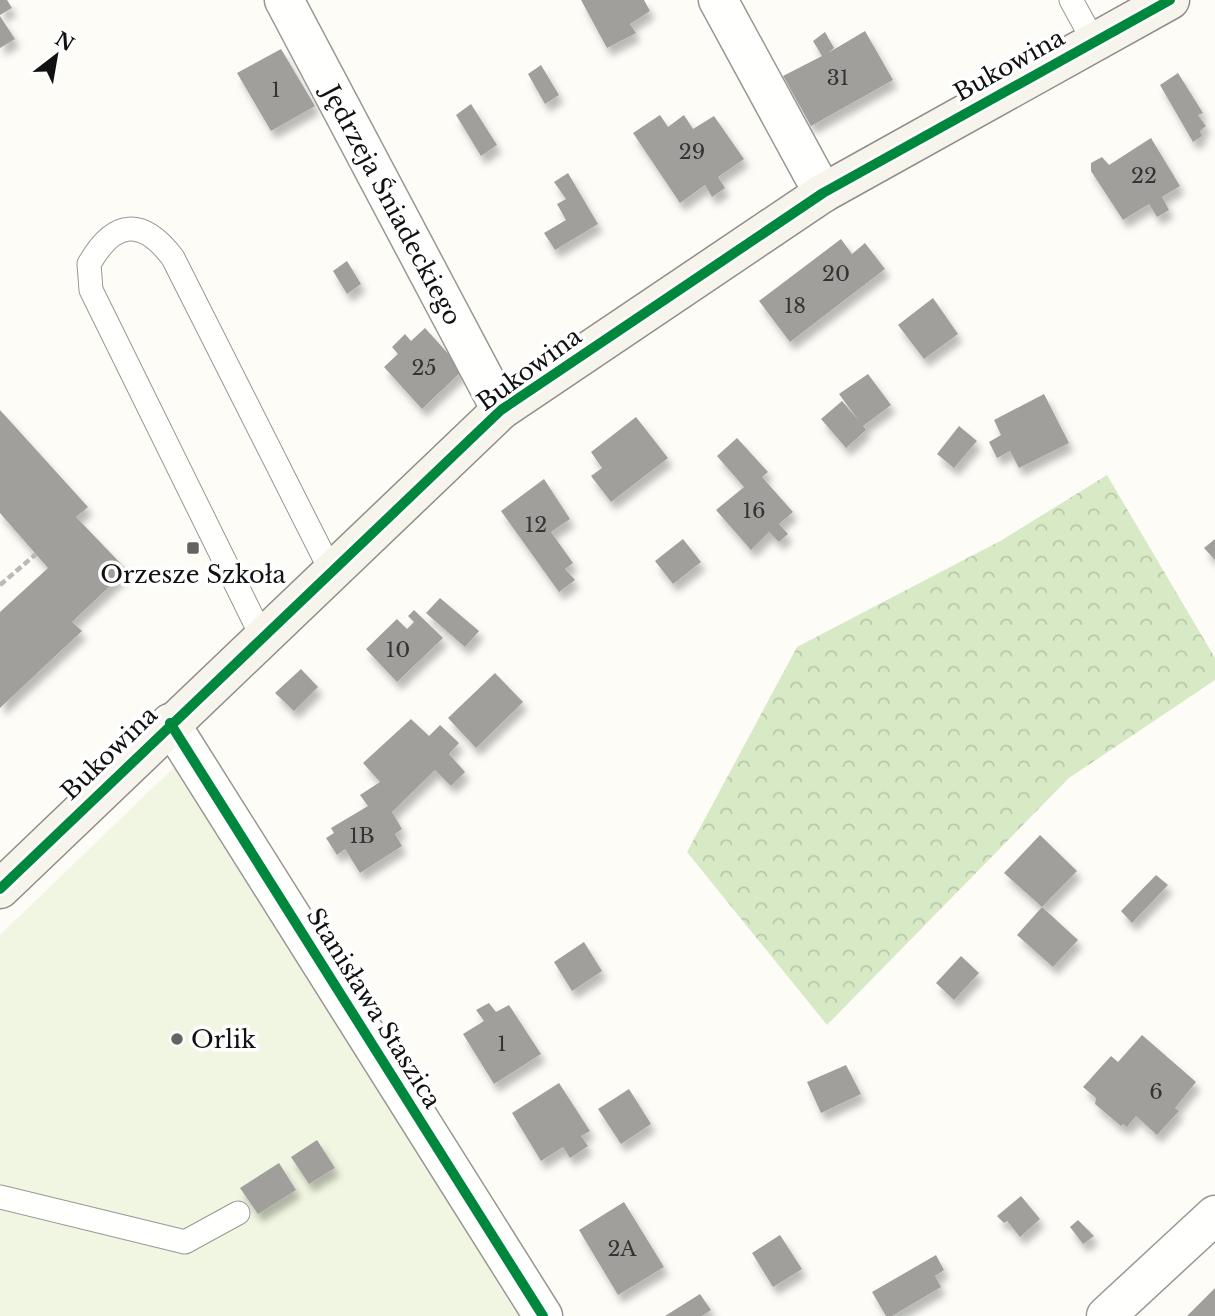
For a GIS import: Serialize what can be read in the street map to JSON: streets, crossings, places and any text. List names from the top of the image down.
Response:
{
  "streets": {
    "street": ["Bukowina", "Jędrzeja Śniadeckiego", "Stanisława Staszica"]
  },
  "crossings": [
    ["Bukowina", "Jędrzeja Śniadeckiego"],
    ["Bukowina", "Stanisława Staszica"]
  ],
  "places": {
    "transit": ["Orzesze Szkoła"],
    "other": ["Orlik"]
  },
  "house_numbers": [
    "31",
    "1",
    "29",
    "22",
    "20",
    "18",
    "25",
    "16",
    "12",
    "10",
    "1B",
    "1",
    "6",
    "2A"
  ],
  "north": "top right"
}
